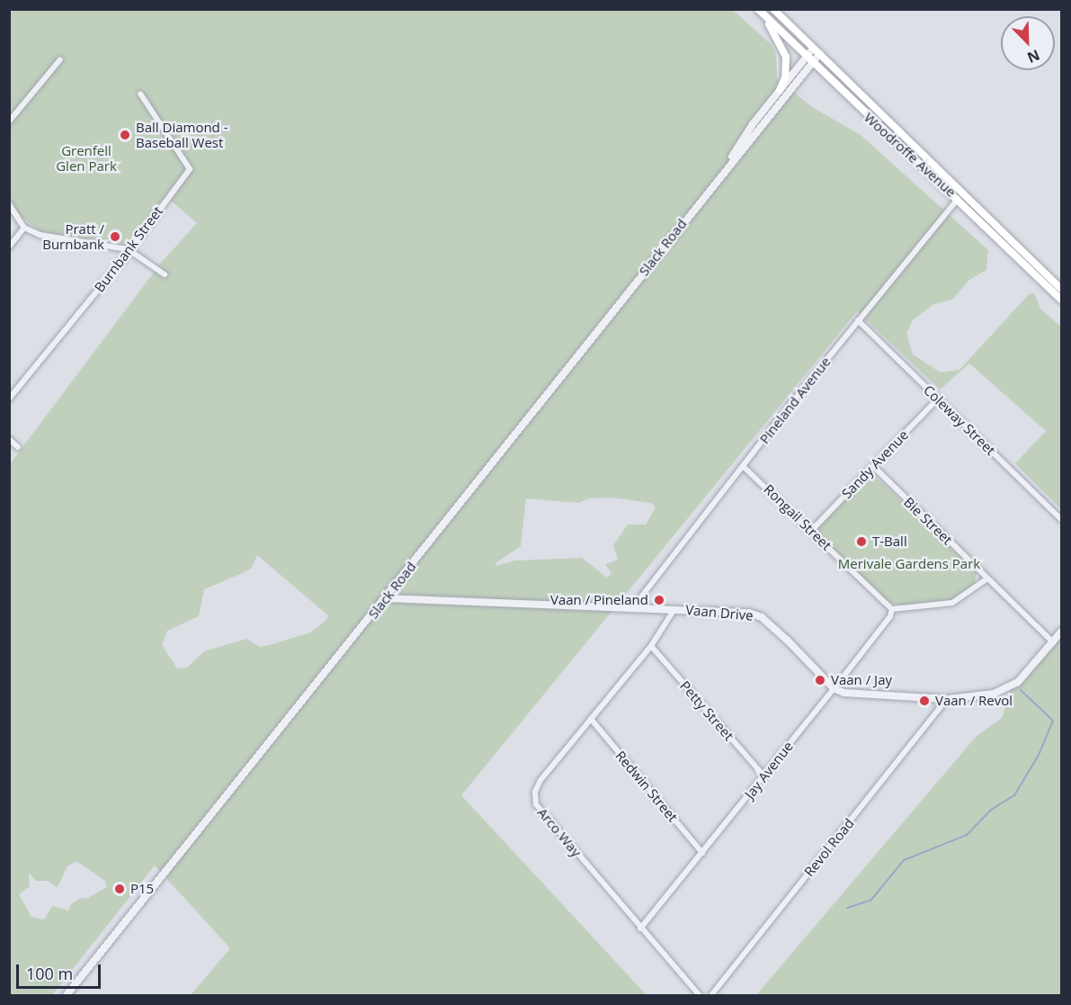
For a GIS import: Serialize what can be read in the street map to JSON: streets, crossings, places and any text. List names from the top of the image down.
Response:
{
  "streets": {
    "main road": ["Woodroffe Avenue"],
    "street": [
      "Slack Road",
      "Burnbank Street",
      "Pineland Avenue",
      "Coleway Street",
      "Sandy Avenue",
      "Rongail Street",
      "Bie Street",
      "Vaan Drive",
      "Petty Street",
      "Jay Avenue",
      "Redwin Street",
      "Arco Way",
      "Revol Road"
    ]
  },
  "crossings": [
    ["Woodroffe Avenue", "Slack Road"],
    ["Woodroffe Avenue", "Pineland Avenue"],
    ["Slack Road", "Vaan Drive"],
    ["Pineland Avenue", "Coleway Street"],
    ["Pineland Avenue", "Rongail Street"],
    ["Pineland Avenue", "Vaan Drive"],
    ["Coleway Street", "Sandy Avenue"],
    ["Sandy Avenue", "Rongail Street"],
    ["Sandy Avenue", "Bie Street"],
    ["Rongail Street", "Jay Avenue"],
    ["Vaan Drive", "Jay Avenue"],
    ["Vaan Drive", "Arco Way"],
    ["Petty Street", "Jay Avenue"],
    ["Petty Street", "Arco Way"],
    ["Jay Avenue", "Redwin Street"],
    ["Jay Avenue", "Arco Way"],
    ["Redwin Street", "Arco Way"]
  ],
  "parks": ["Grenfell Glen Park", "Merivale Gardens Park"],
  "places": [
    "Ball Diamond - Baseball West",
    "Pratt / Burnbank",
    "T-Ball",
    "Vaan / Pineland",
    "Vaan / Jay",
    "Vaan / Revol",
    "P15"
  ],
  "scale_bar": "100 m",
  "north": "bottom right"
}
